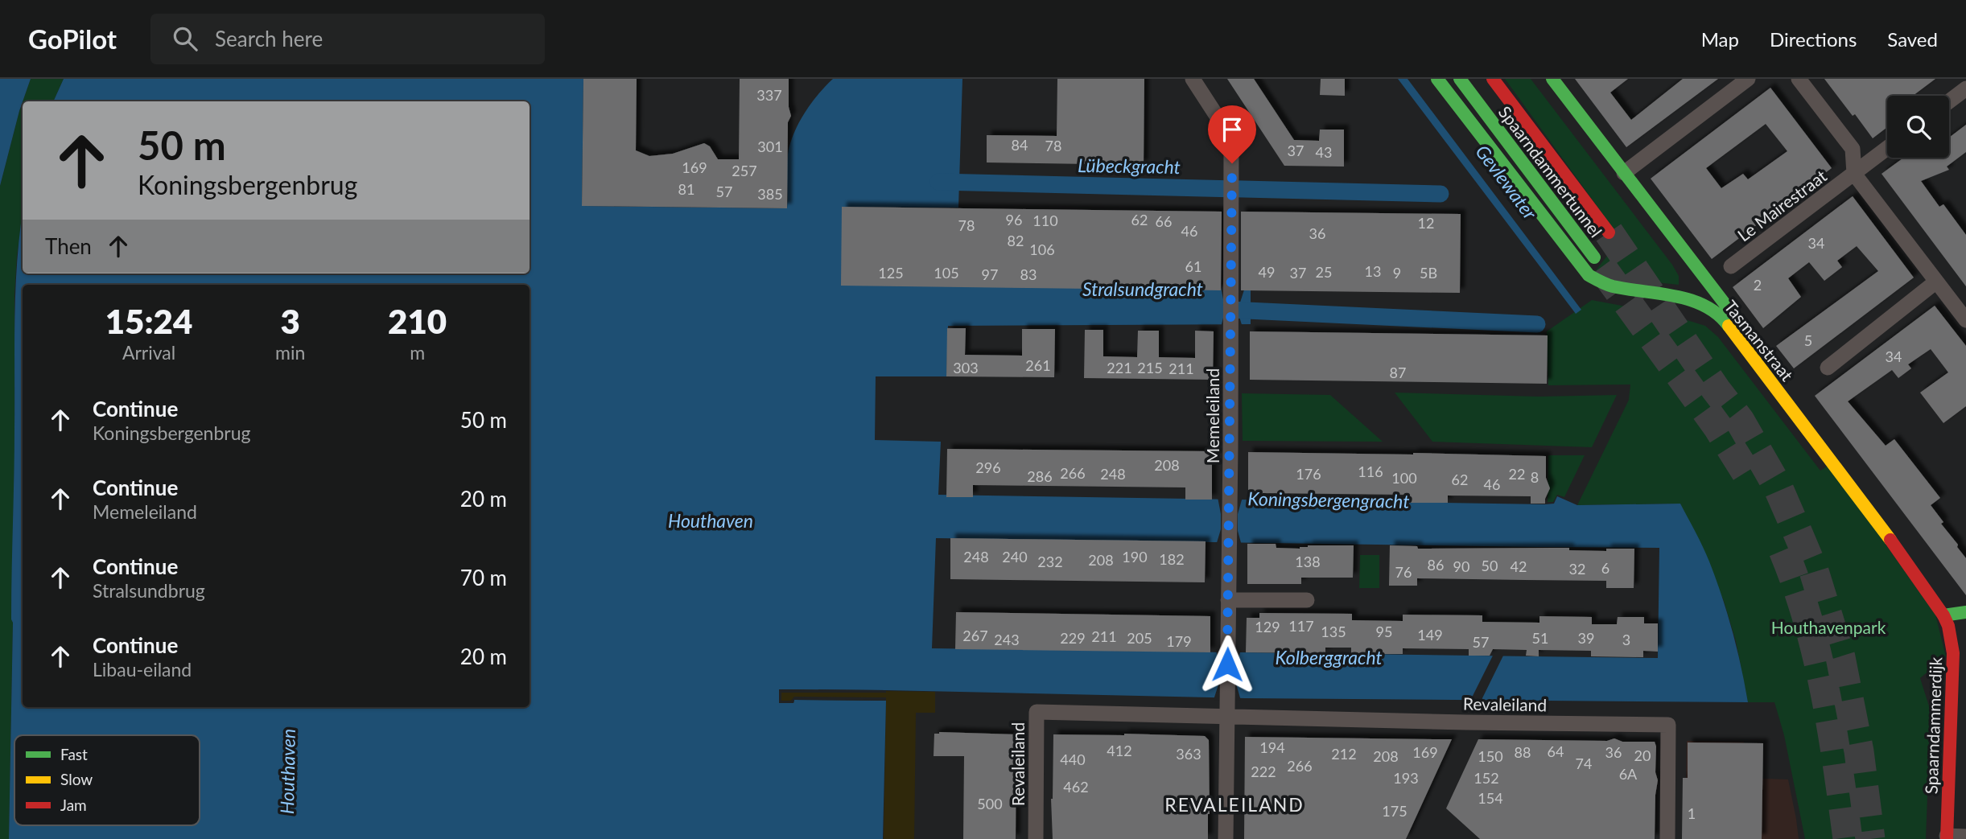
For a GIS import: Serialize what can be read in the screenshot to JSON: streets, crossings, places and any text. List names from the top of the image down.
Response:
{
  "streets": {
    "main road": ["Spaarndammertunnel", "Tasmanstraat", "Spaarndammerdijk"],
    "street": ["Le Mairestraat", "Memeleiland", "Revaleiland"]
  },
  "crossings": [
    ["Tasmanstraat", "Spaarndammerdijk"],
    ["Memeleiland", "Revaleiland"]
  ],
  "districts": ["REVALEILAND"],
  "water": [
    "Lübeckgracht",
    "Gevlewater",
    "Stralsundgracht",
    "Koningsbergengracht",
    "Houthaven",
    "Kolberggracht"
  ],
  "parks": ["Houthavenpark"],
  "house_numbers": [
    "337",
    "84",
    "78",
    "301",
    "37",
    "43",
    "169",
    "257",
    "81",
    "57",
    "385",
    "96",
    "62",
    "110",
    "66",
    "12",
    "78",
    "46",
    "36",
    "82",
    "34",
    "106",
    "61",
    "13",
    "49",
    "25",
    "125",
    "105",
    "37",
    "9",
    "5B",
    "97",
    "83",
    "2",
    "5",
    "34",
    "261",
    "303",
    "221",
    "215",
    "211",
    "87",
    "208",
    "296",
    "116",
    "266",
    "248",
    "176",
    "22",
    "286",
    "8",
    "100",
    "62",
    "46",
    "248",
    "240",
    "190",
    "182",
    "208",
    "232",
    "138",
    "86",
    "50",
    "90",
    "42",
    "6",
    "32",
    "76",
    "117",
    "129",
    "135",
    "95",
    "149",
    "267",
    "211",
    "229",
    "205",
    "51",
    "39",
    "243",
    "3",
    "179",
    "57",
    "194",
    "412",
    "64",
    "169",
    "88",
    "36",
    "363",
    "212",
    "20",
    "208",
    "150",
    "440",
    "74",
    "266",
    "222",
    "6A",
    "193",
    "152",
    "462",
    "154",
    "500",
    "175",
    "1"
  ],
  "legend": ["Fast", "Slow", "Jam"],
  "page": {
    "header": "GoPilot",
    "search": "Search here",
    "nav": ["Map", "Directions", "Saved"],
    "turn": ["50 m", "Koningsbergenbrug"],
    "then": "Then",
    "eta": [
      "15:24",
      "Arrival",
      "3",
      "min",
      "210",
      "m"
    ],
    "list": [
      {
        "name": "Continue",
        "note": "Koningsbergenbrug",
        "value": "50 m"
      },
      {
        "name": "Continue",
        "note": "Memeleiland",
        "value": "20 m"
      },
      {
        "name": "Continue",
        "note": "Stralsundbrug",
        "value": "70 m"
      },
      {
        "name": "Continue",
        "note": "Libau-eiland",
        "value": "20 m"
      }
    ]
  }
}
